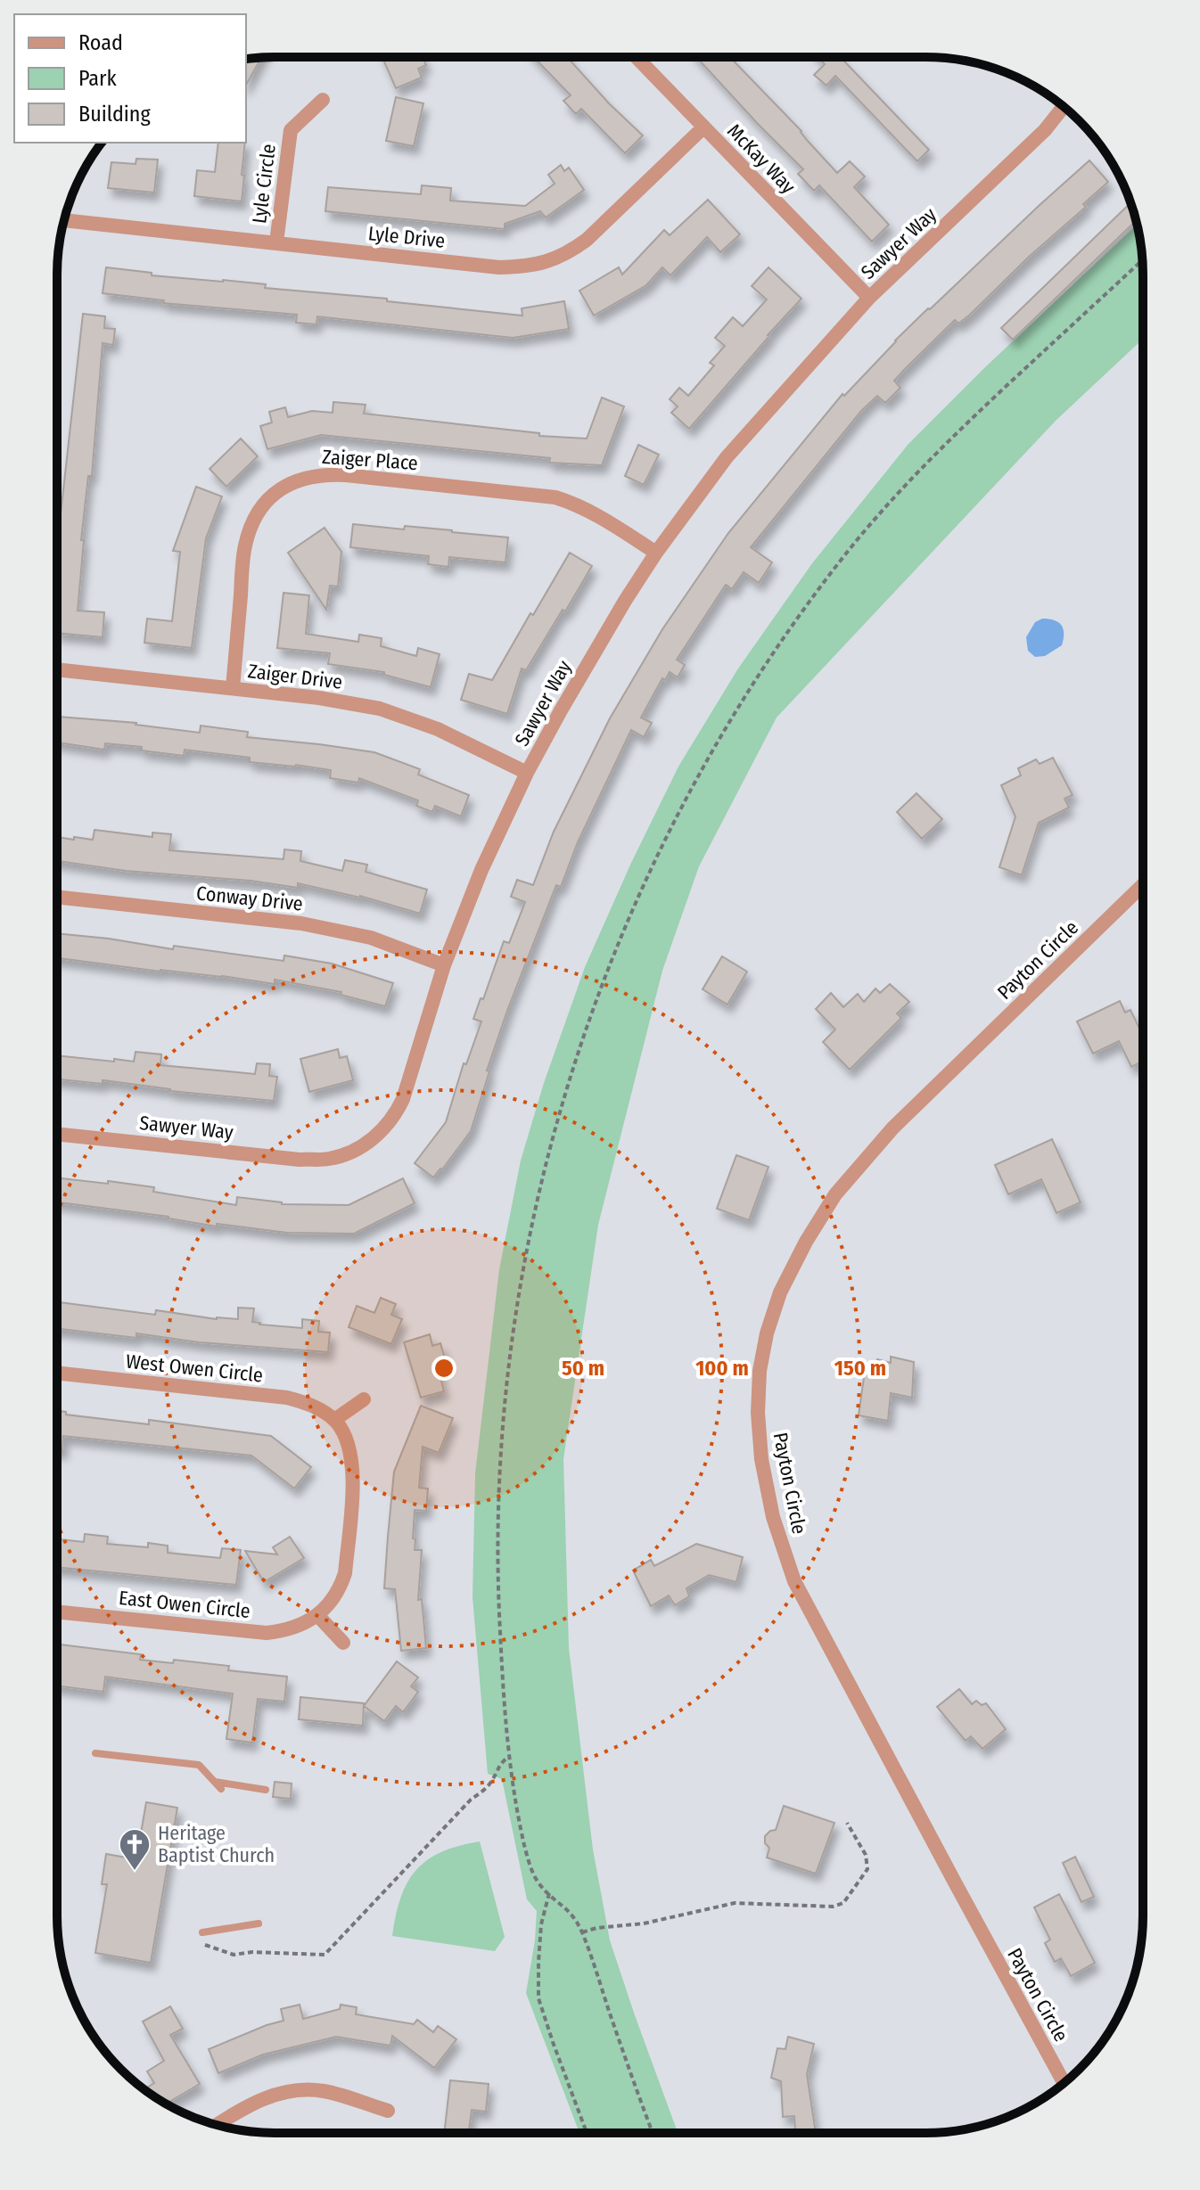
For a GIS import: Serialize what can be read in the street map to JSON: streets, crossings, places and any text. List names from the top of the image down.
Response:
{
  "streets": {
    "street": [
      "McKay Way",
      "Lyle Circle",
      "Lyle Drive",
      "Sawyer Way",
      "Zaiger Place",
      "Zaiger Drive",
      "Conway Drive",
      "Payton Circle",
      "West Owen Circle",
      "East Owen Circle"
    ]
  },
  "crossings": [
    ["McKay Way", "Lyle Drive"],
    ["McKay Way", "Sawyer Way"],
    ["Lyle Circle", "Lyle Drive"],
    ["Sawyer Way", "Zaiger Place"],
    ["Sawyer Way", "Zaiger Drive"],
    ["Sawyer Way", "Conway Drive"],
    ["Zaiger Place", "Zaiger Drive"],
    ["West Owen Circle", "East Owen Circle"]
  ],
  "places": {
    "church": ["Heritage Baptist Church"]
  },
  "legend": ["Road", "Park", "Building"],
  "rings": ["50 m", "100 m", "150 m"]
}
